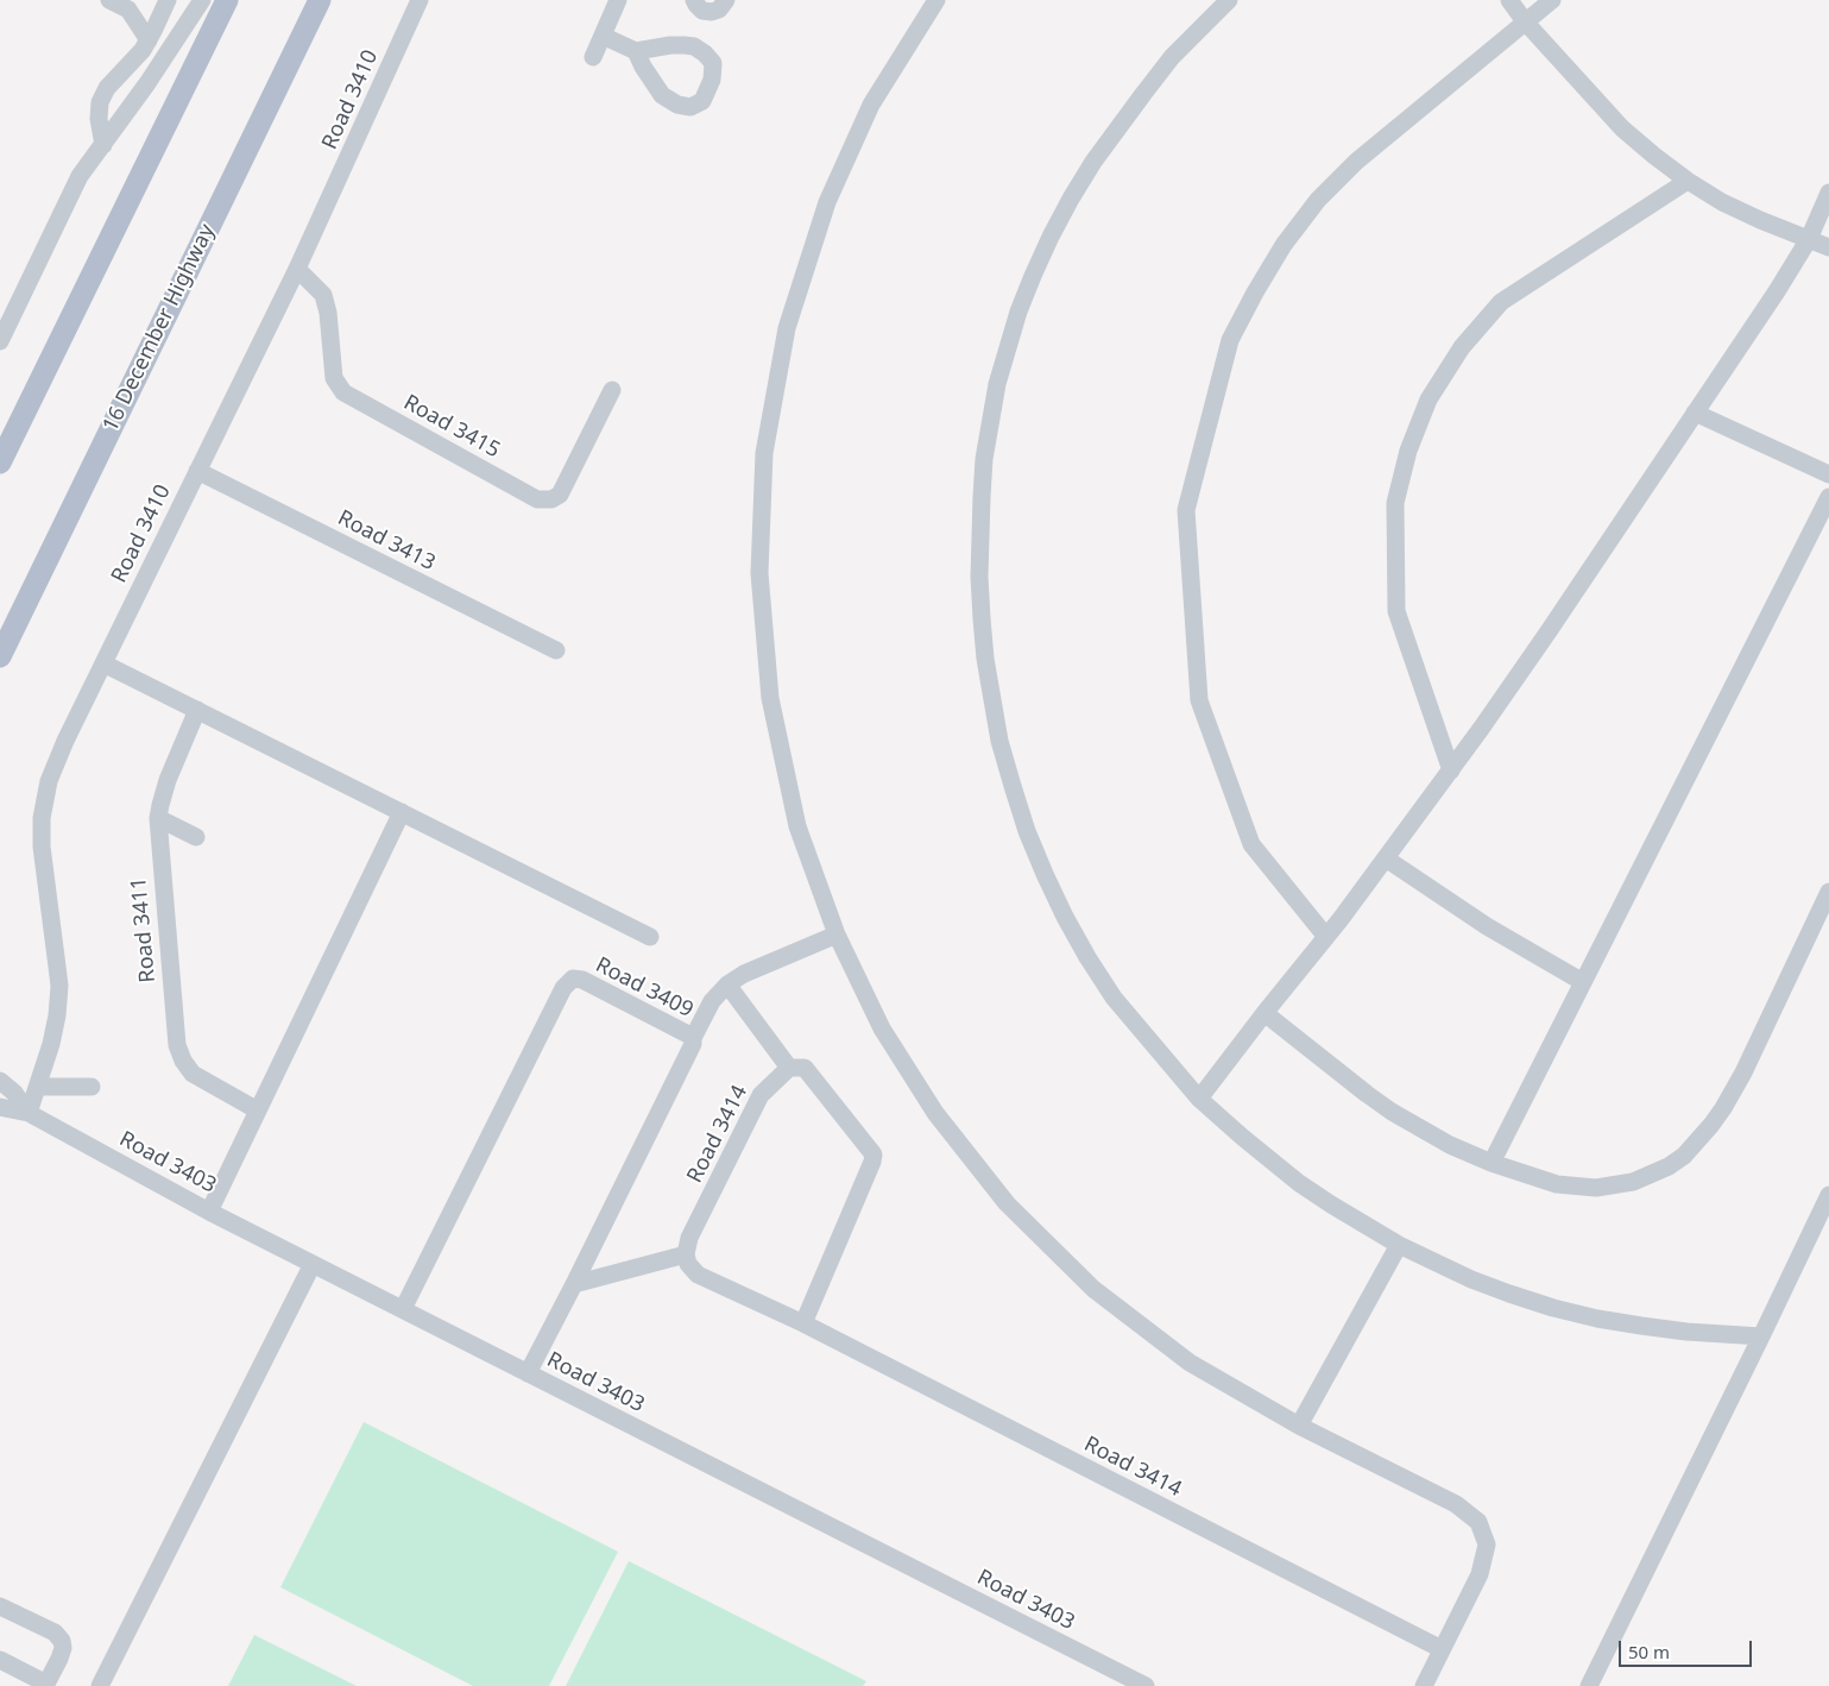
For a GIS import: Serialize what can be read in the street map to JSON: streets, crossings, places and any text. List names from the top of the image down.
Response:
{
  "streets": {
    "main road": ["16 December Highway"],
    "street": [
      "Road 3410",
      "Road 3415",
      "Road 3413",
      "Road 3411",
      "Road 3409",
      "Road 3414",
      "Road 3403"
    ]
  },
  "crossings": [
    ["Road 3410", "Road 3415"],
    ["Road 3410", "Road 3413"],
    ["Road 3410", "Road 3403"],
    ["Road 3409", "Road 3403"]
  ],
  "scale_bar": "50 m"
}
